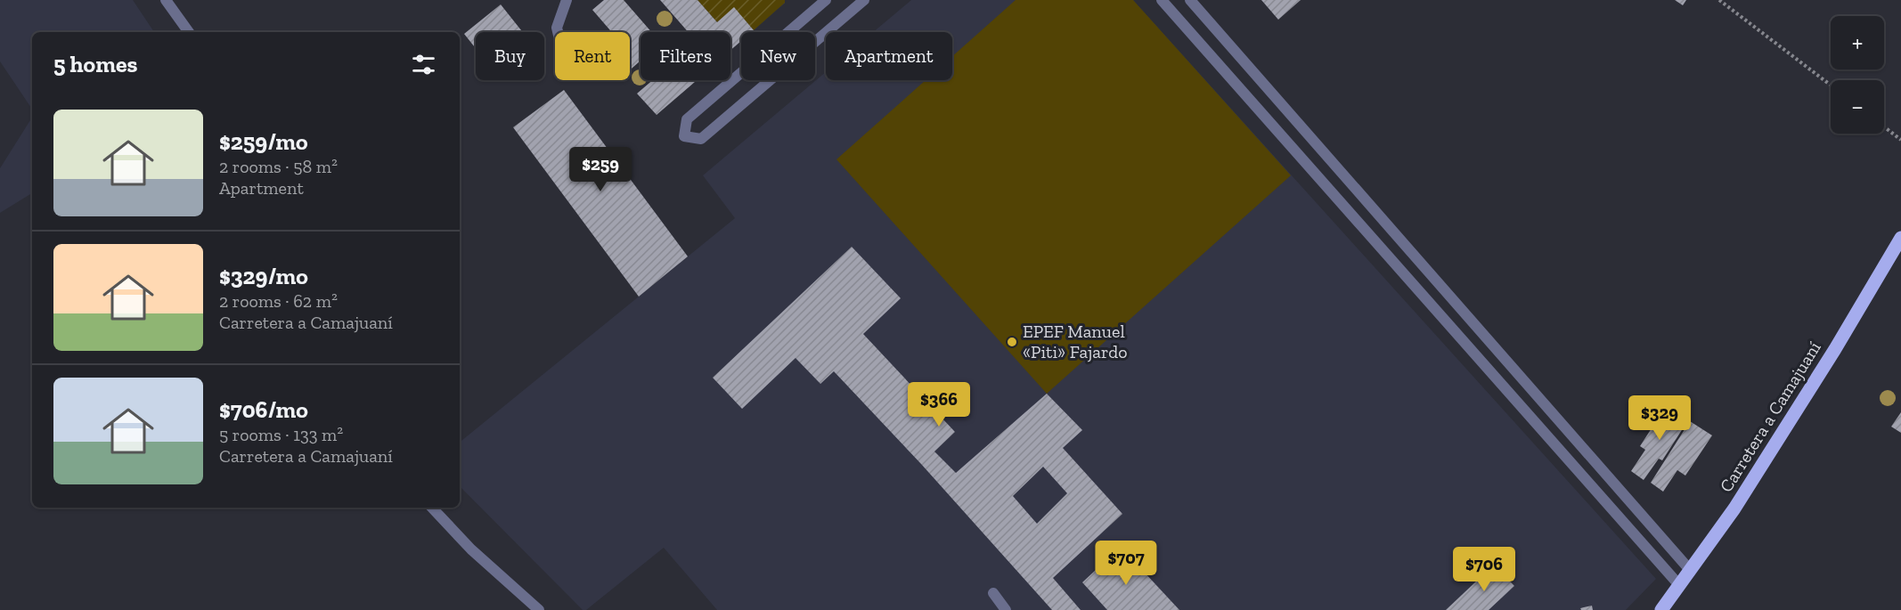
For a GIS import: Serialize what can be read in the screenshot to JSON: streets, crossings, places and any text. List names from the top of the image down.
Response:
{
  "streets": {
    "main road": ["Carretera a Camajuaní"]
  },
  "places": ["EPEF Manuel «Piti» Fajardo"],
  "page": {
    "map_buttons": ["+", "−"],
    "chip": [
      "Buy",
      "Rent",
      "Filters",
      "New",
      "Apartment"
    ],
    "heading": "5 homes",
    "list": [
      {
        "name": "$259/mo",
        "note": "2 rooms · 58 m² · Apartment"
      },
      {
        "name": "$329/mo",
        "note": "2 rooms · 62 m² · Carretera a Camajuaní"
      },
      {
        "name": "$706/mo",
        "note": "5 rooms · 133 m² · Carretera a Camajuaní"
      }
    ],
    "price": [
      "$259",
      "$366",
      "$329",
      "$707",
      "$706"
    ]
  }
}
